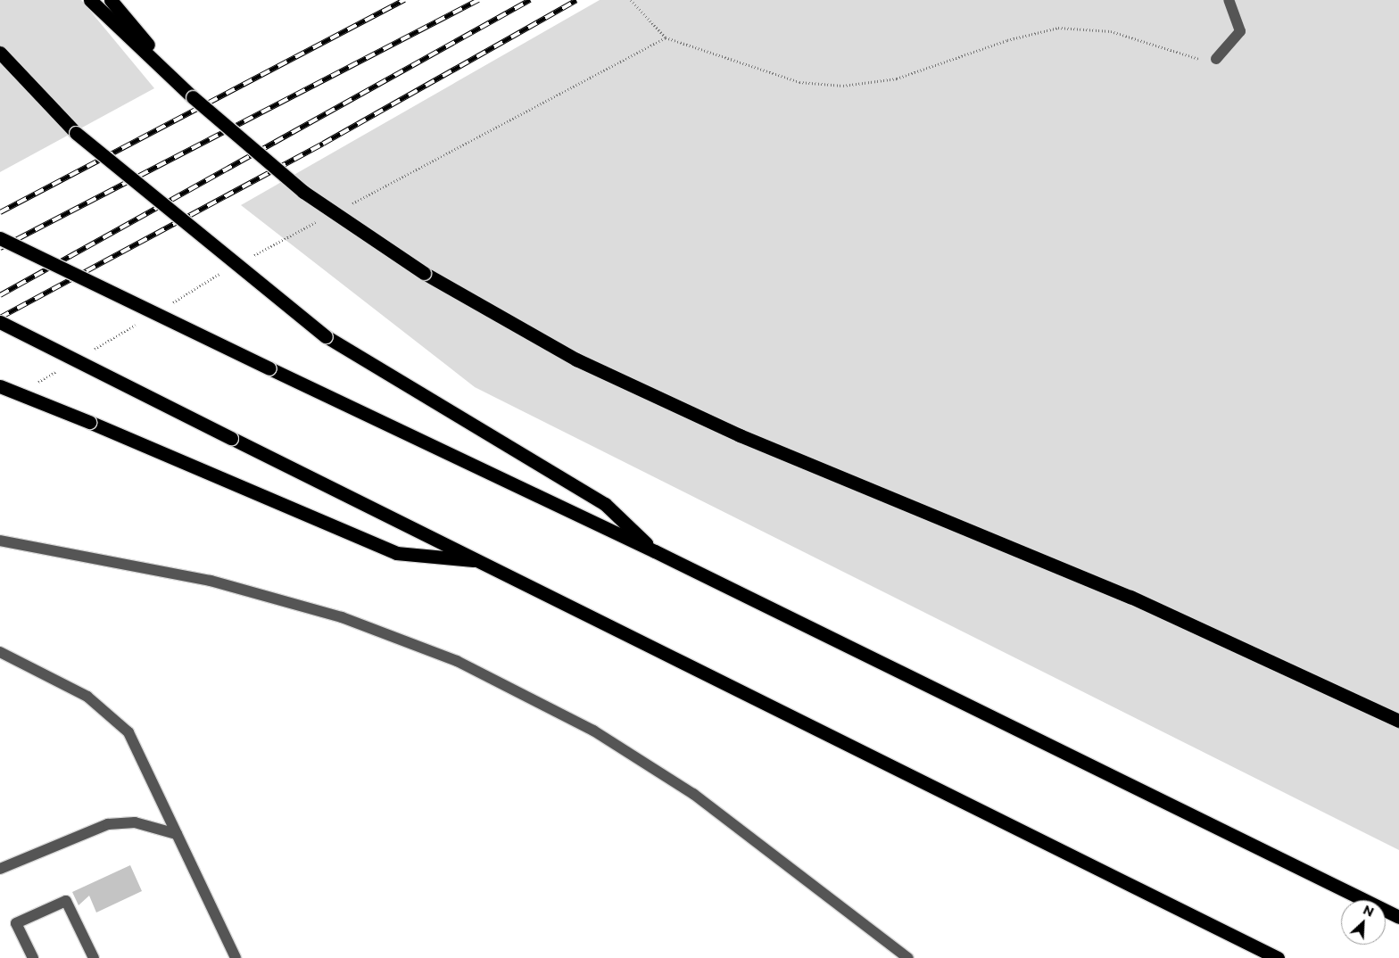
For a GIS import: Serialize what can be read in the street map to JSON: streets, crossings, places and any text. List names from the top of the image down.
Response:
{
  "north": "top right"
}
